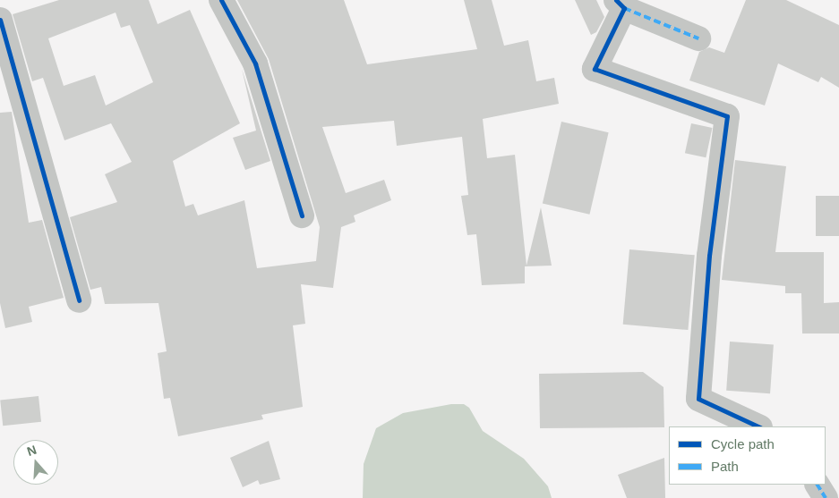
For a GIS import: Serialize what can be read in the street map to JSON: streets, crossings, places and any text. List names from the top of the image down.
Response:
{
  "legend": ["Cycle path", "Path"],
  "north": "top"
}
